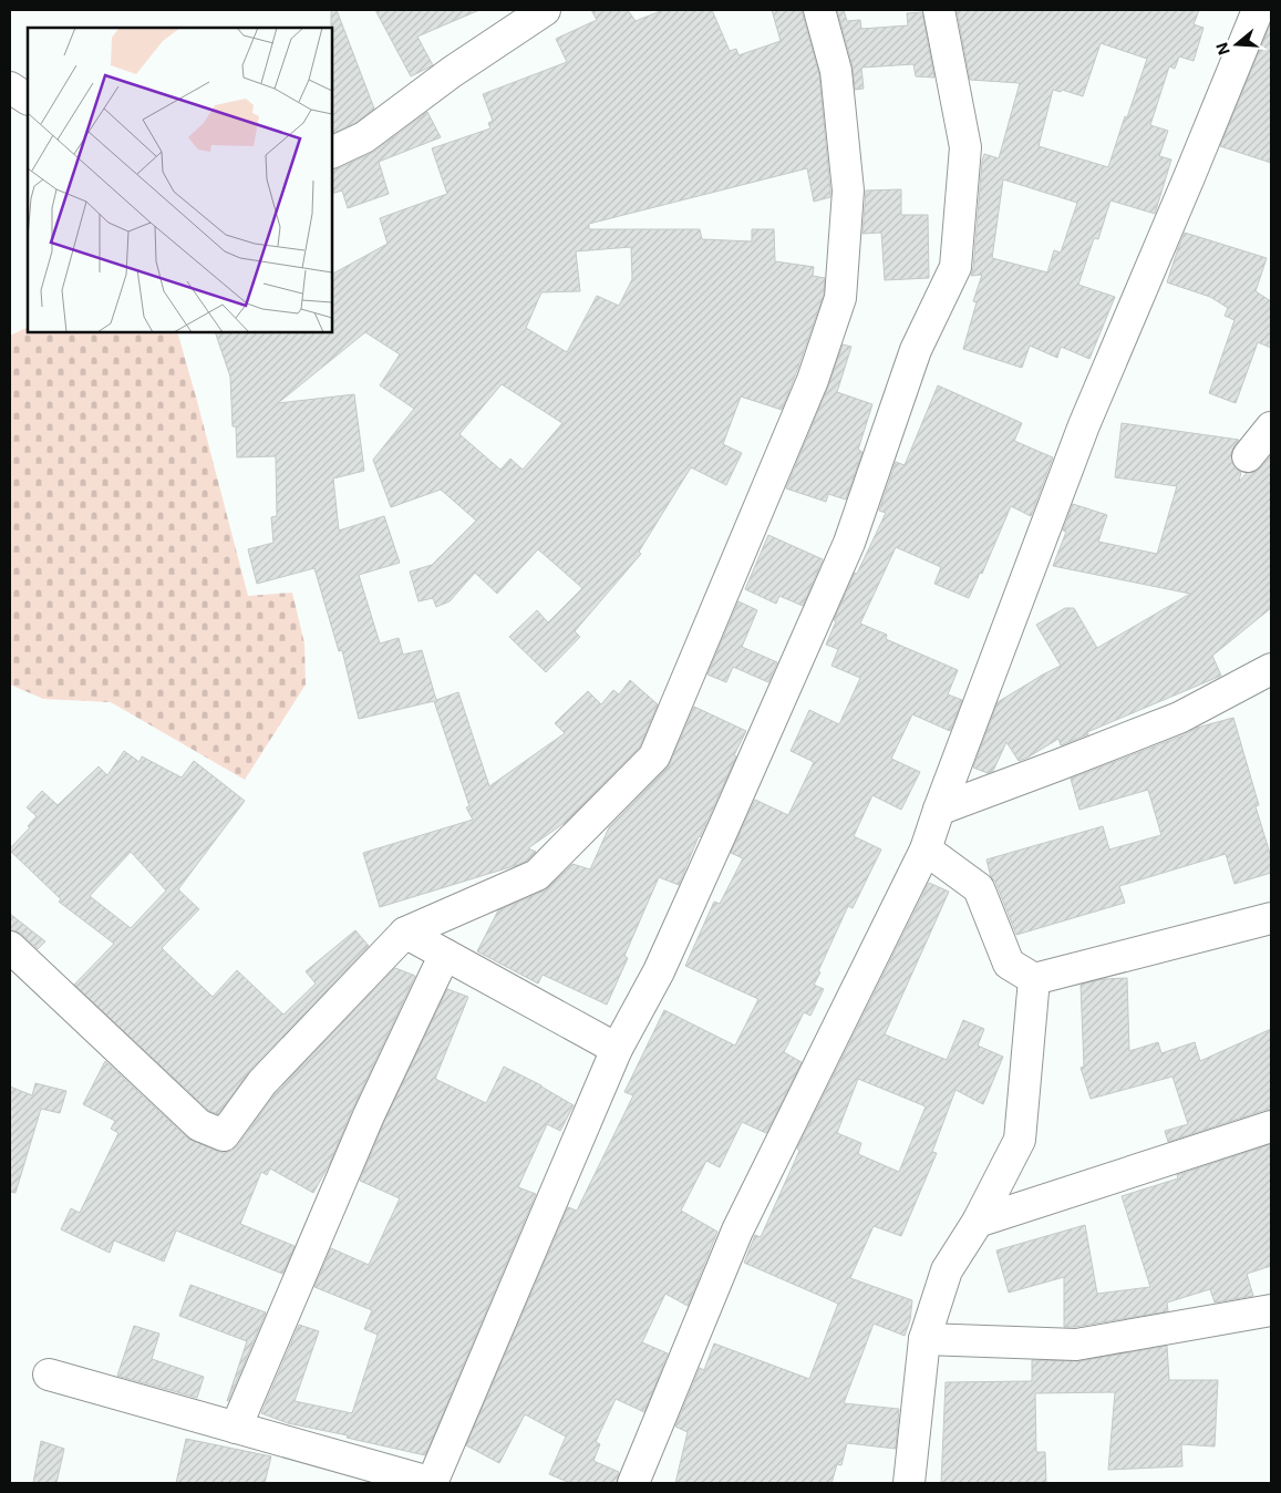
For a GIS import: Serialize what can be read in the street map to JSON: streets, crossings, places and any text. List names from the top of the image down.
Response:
{
  "north": "left"
}
